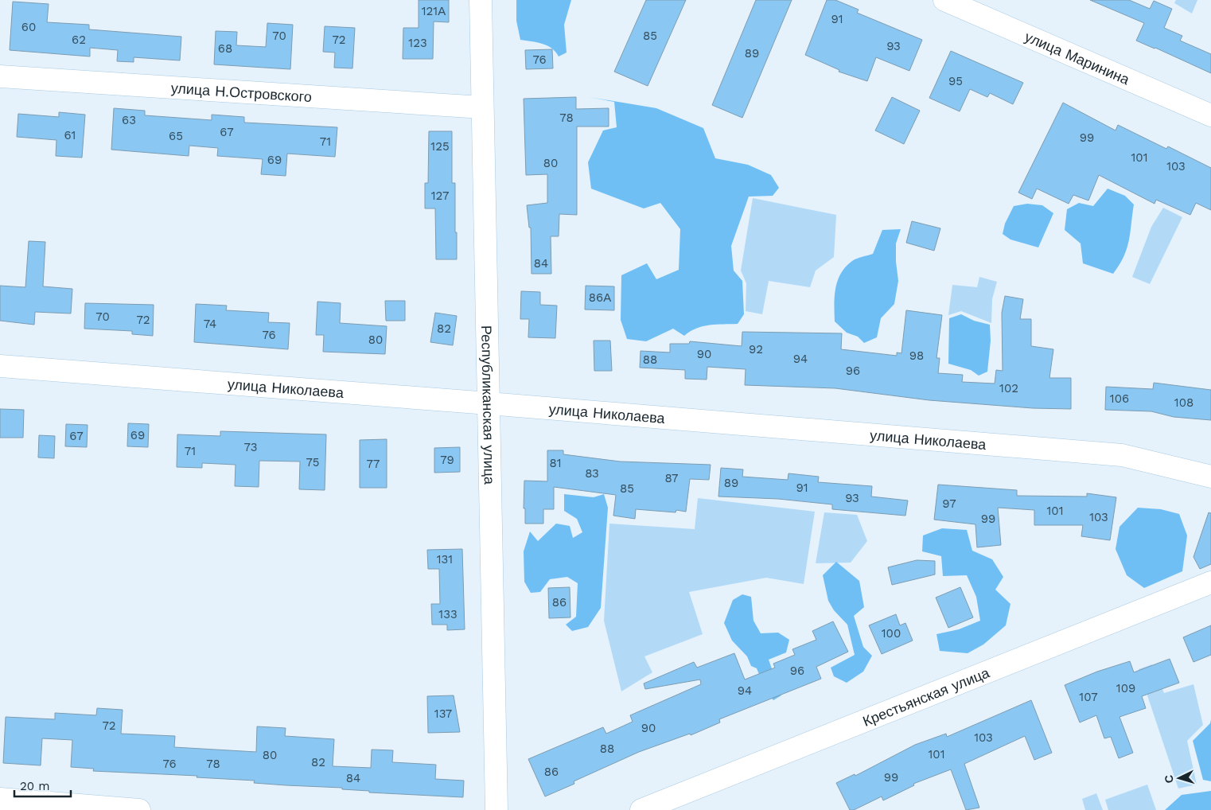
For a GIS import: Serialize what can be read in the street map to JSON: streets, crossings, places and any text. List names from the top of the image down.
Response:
{
  "streets": {
    "street": [
      "улица Маринина",
      "улица Н.Островского",
      "улица Николаева",
      "Республиканская улица",
      "Крестьянская улица"
    ]
  },
  "crossings": [
    ["улица Н.Островского", "Республиканская улица"],
    ["улица Николаева", "Республиканская улица"]
  ],
  "house_numbers": [
    "121А",
    "91",
    "60",
    "70",
    "85",
    "62",
    "72",
    "123",
    "93",
    "68",
    "89",
    "76",
    "95",
    "78",
    "63",
    "67",
    "61",
    "65",
    "99",
    "71",
    "125",
    "101",
    "69",
    "80",
    "103",
    "127",
    "84",
    "86А",
    "70",
    "72",
    "74",
    "82",
    "76",
    "80",
    "92",
    "90",
    "98",
    "94",
    "88",
    "96",
    "102",
    "106",
    "108",
    "69",
    "67",
    "73",
    "71",
    "79",
    "75",
    "81",
    "77",
    "83",
    "87",
    "89",
    "91",
    "85",
    "93",
    "97",
    "101",
    "103",
    "99",
    "131",
    "86",
    "133",
    "100",
    "96",
    "109",
    "94",
    "107",
    "137",
    "72",
    "90",
    "103",
    "88",
    "101",
    "80",
    "82",
    "76",
    "78",
    "86",
    "99",
    "84"
  ],
  "scale_bar": "20 m",
  "north": "left"
}
